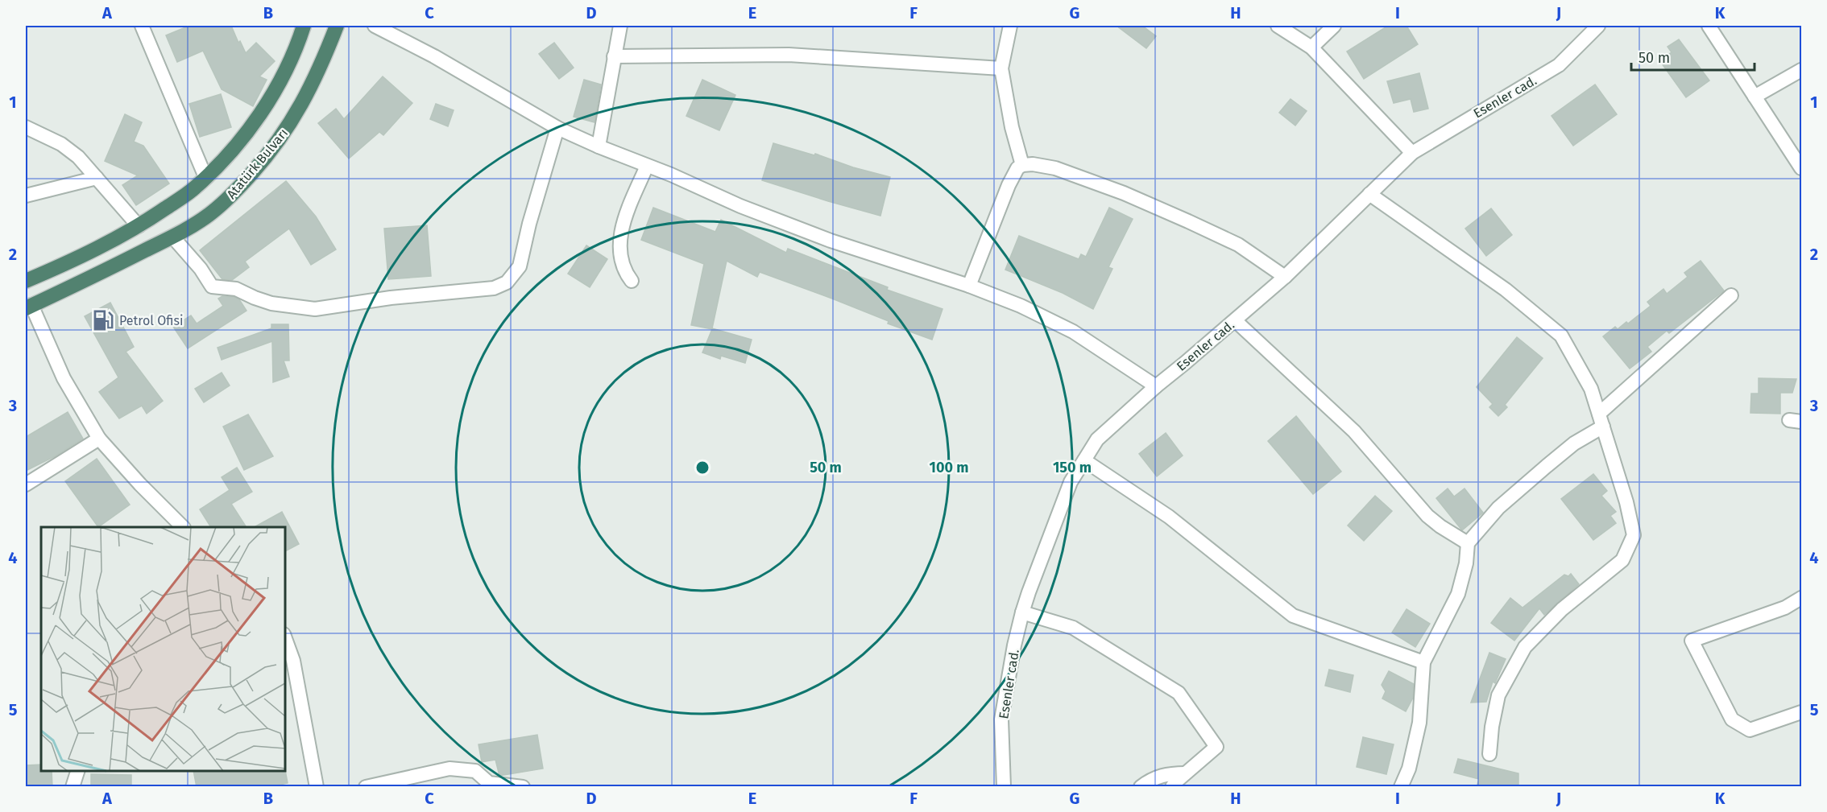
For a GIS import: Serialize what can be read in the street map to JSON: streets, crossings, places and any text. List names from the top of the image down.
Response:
{
  "streets": {
    "highway": ["Atatürk Bulvarı"],
    "street": ["Esenler cad."]
  },
  "places": {
    "fuel station": ["Petrol Ofisi"]
  },
  "scale_bar": "50 m",
  "grid": {
    "columns": [
      "A",
      "B",
      "C",
      "D",
      "E",
      "F",
      "G",
      "H",
      "I",
      "J",
      "K"
    ],
    "rows": [
      "1",
      "2",
      "3",
      "4",
      "5"
    ]
  },
  "rings": ["50 m", "100 m", "150 m"]
}
